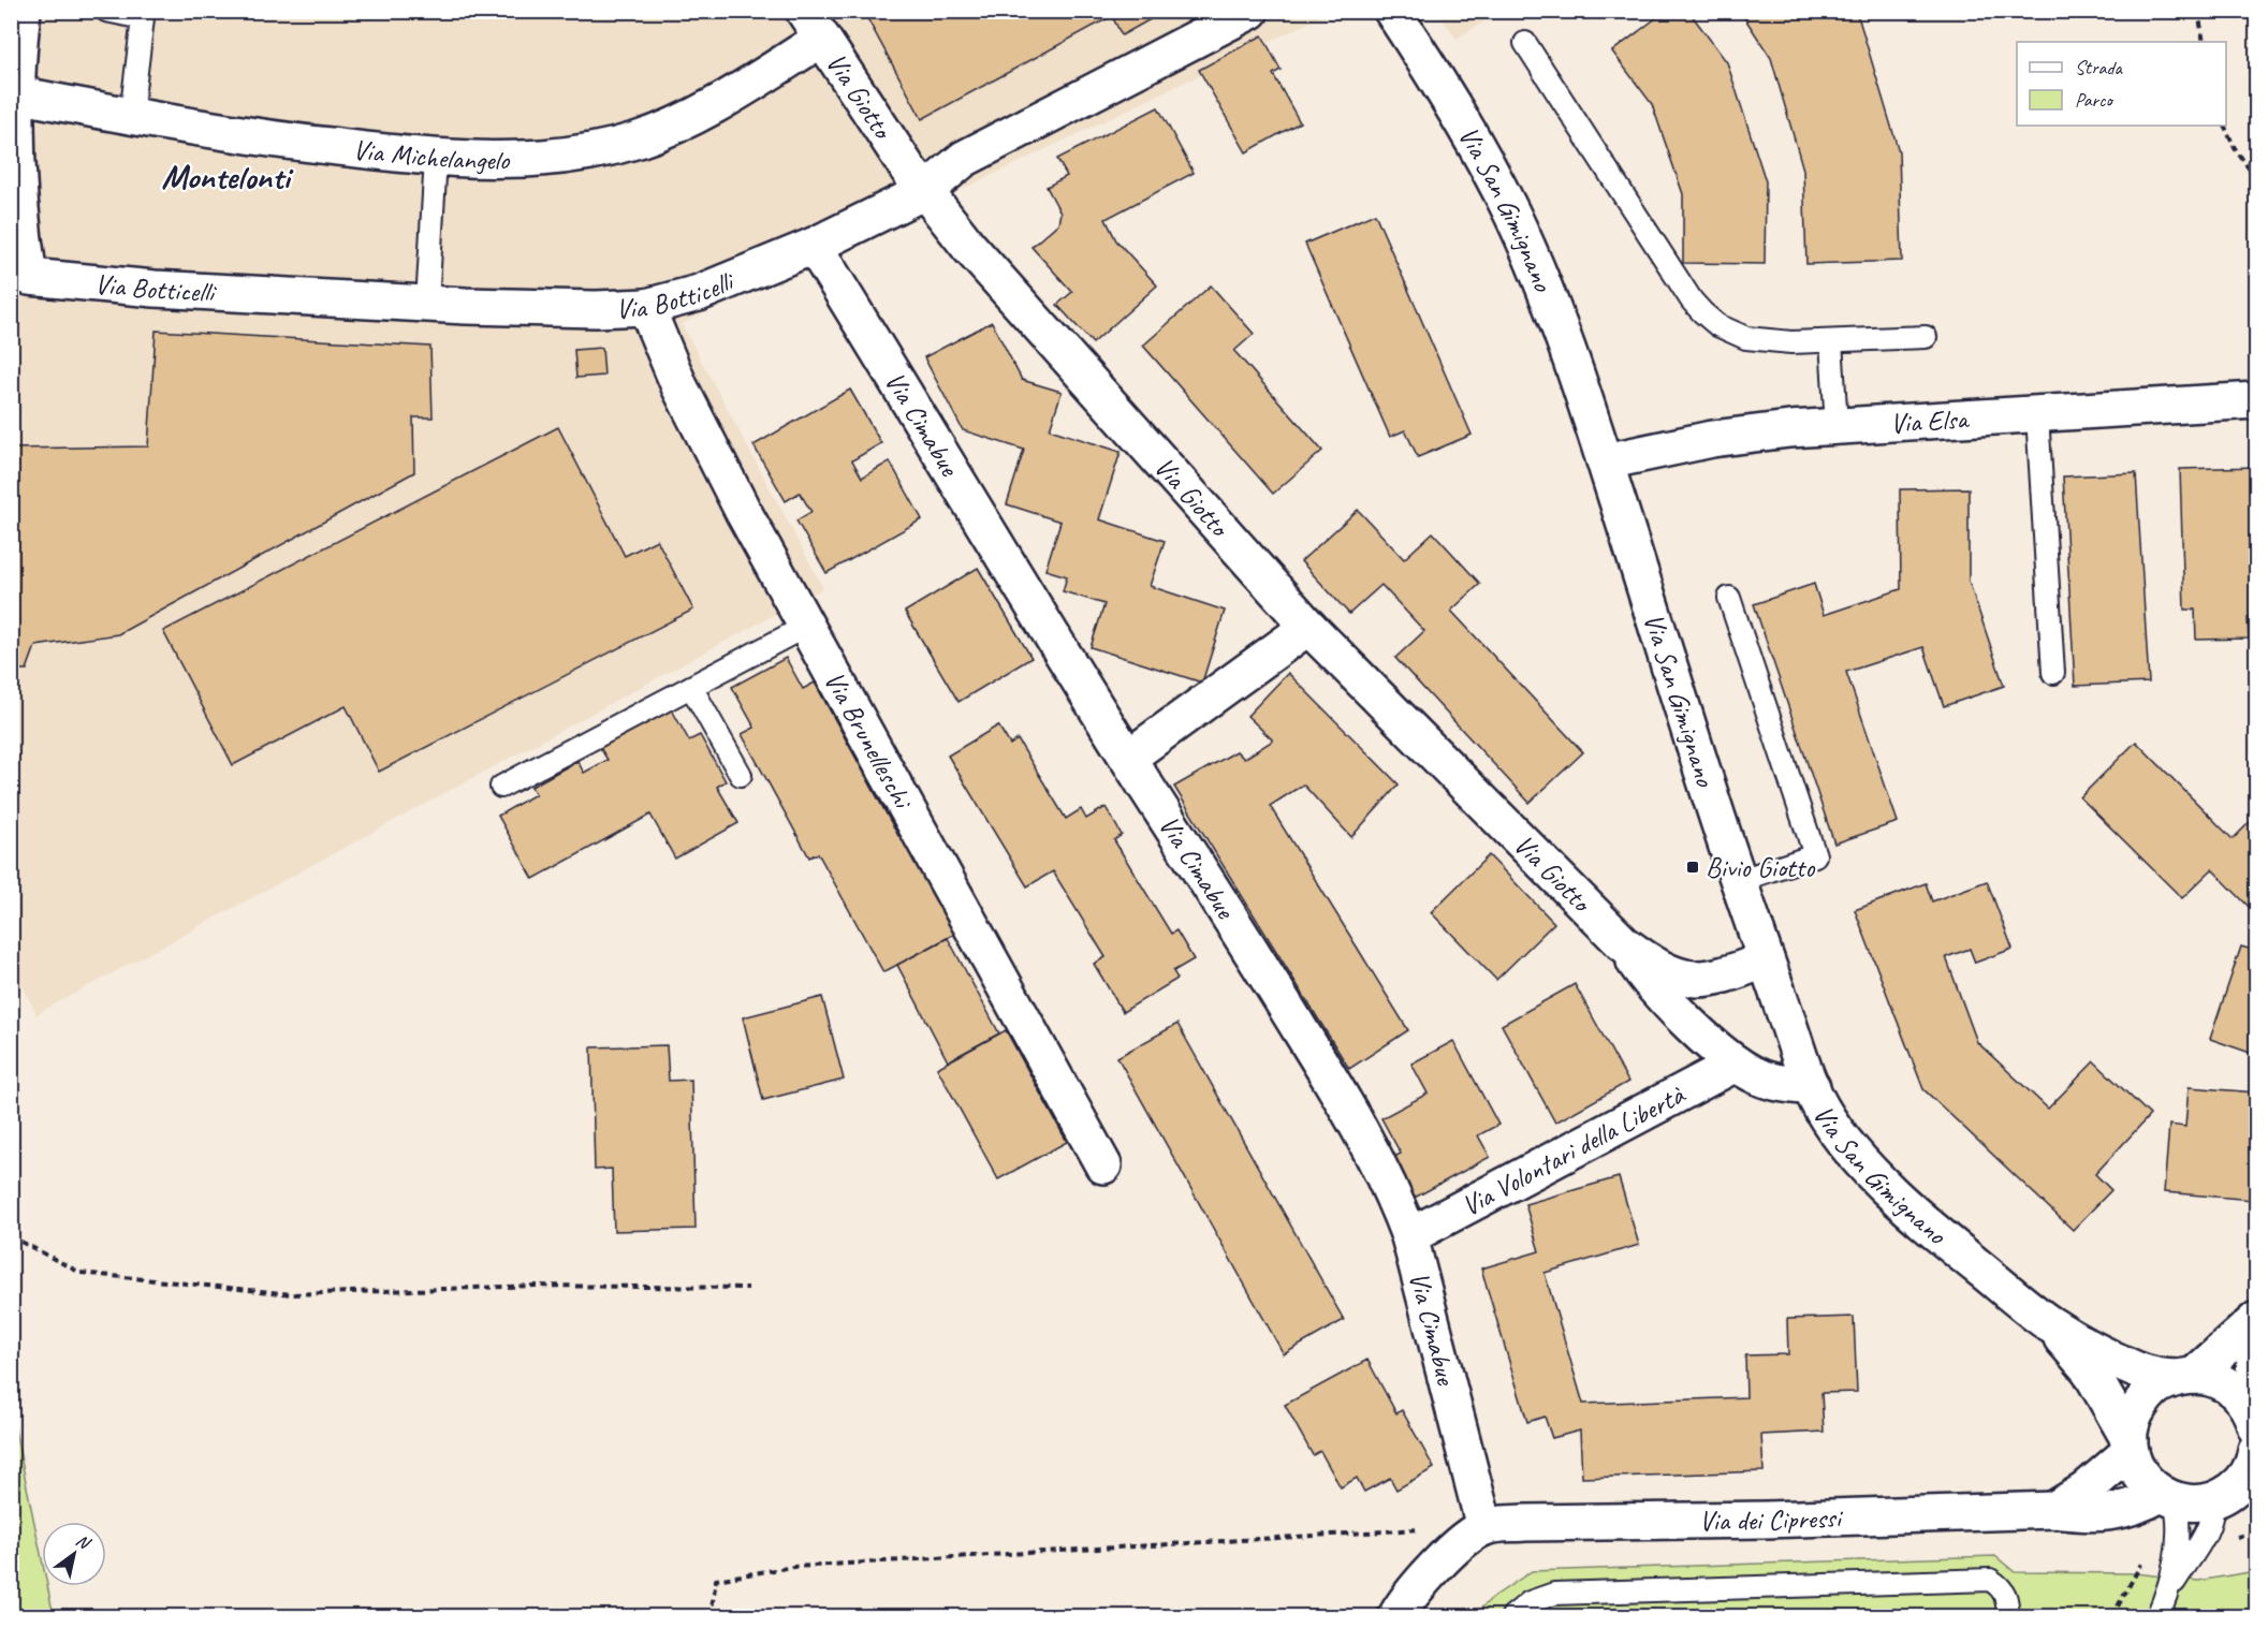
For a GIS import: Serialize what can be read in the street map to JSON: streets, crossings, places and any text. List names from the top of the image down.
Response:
{
  "streets": {
    "street": [
      "Via Giotto",
      "Via Michelangelo",
      "Via San Gimignano",
      "Via Botticelli",
      "Via Elsa",
      "Via Cimabue",
      "Via Brunelleschi",
      "Via Volontari della Libertà",
      "Via dei Cipressi"
    ]
  },
  "crossings": [
    ["Via Giotto", "Via Michelangelo"],
    ["Via Giotto", "Via San Gimignano"],
    ["Via Giotto", "Via Botticelli"],
    ["Via Giotto", "Via Volontari della Libertà"],
    ["Via Michelangelo", "Via Botticelli"],
    ["Via San Gimignano", "Via Elsa"],
    ["Via San Gimignano", "Via dei Cipressi"],
    ["Via Botticelli", "Via Cimabue"],
    ["Via Botticelli", "Via Brunelleschi"],
    ["Via Cimabue", "Via Volontari della Libertà"],
    ["Via Cimabue", "Via dei Cipressi"]
  ],
  "districts": ["Montelonti"],
  "places": {
    "transit": ["Bivio Giotto"]
  },
  "legend": ["Strada", "Parco"],
  "north": "top right"
}
